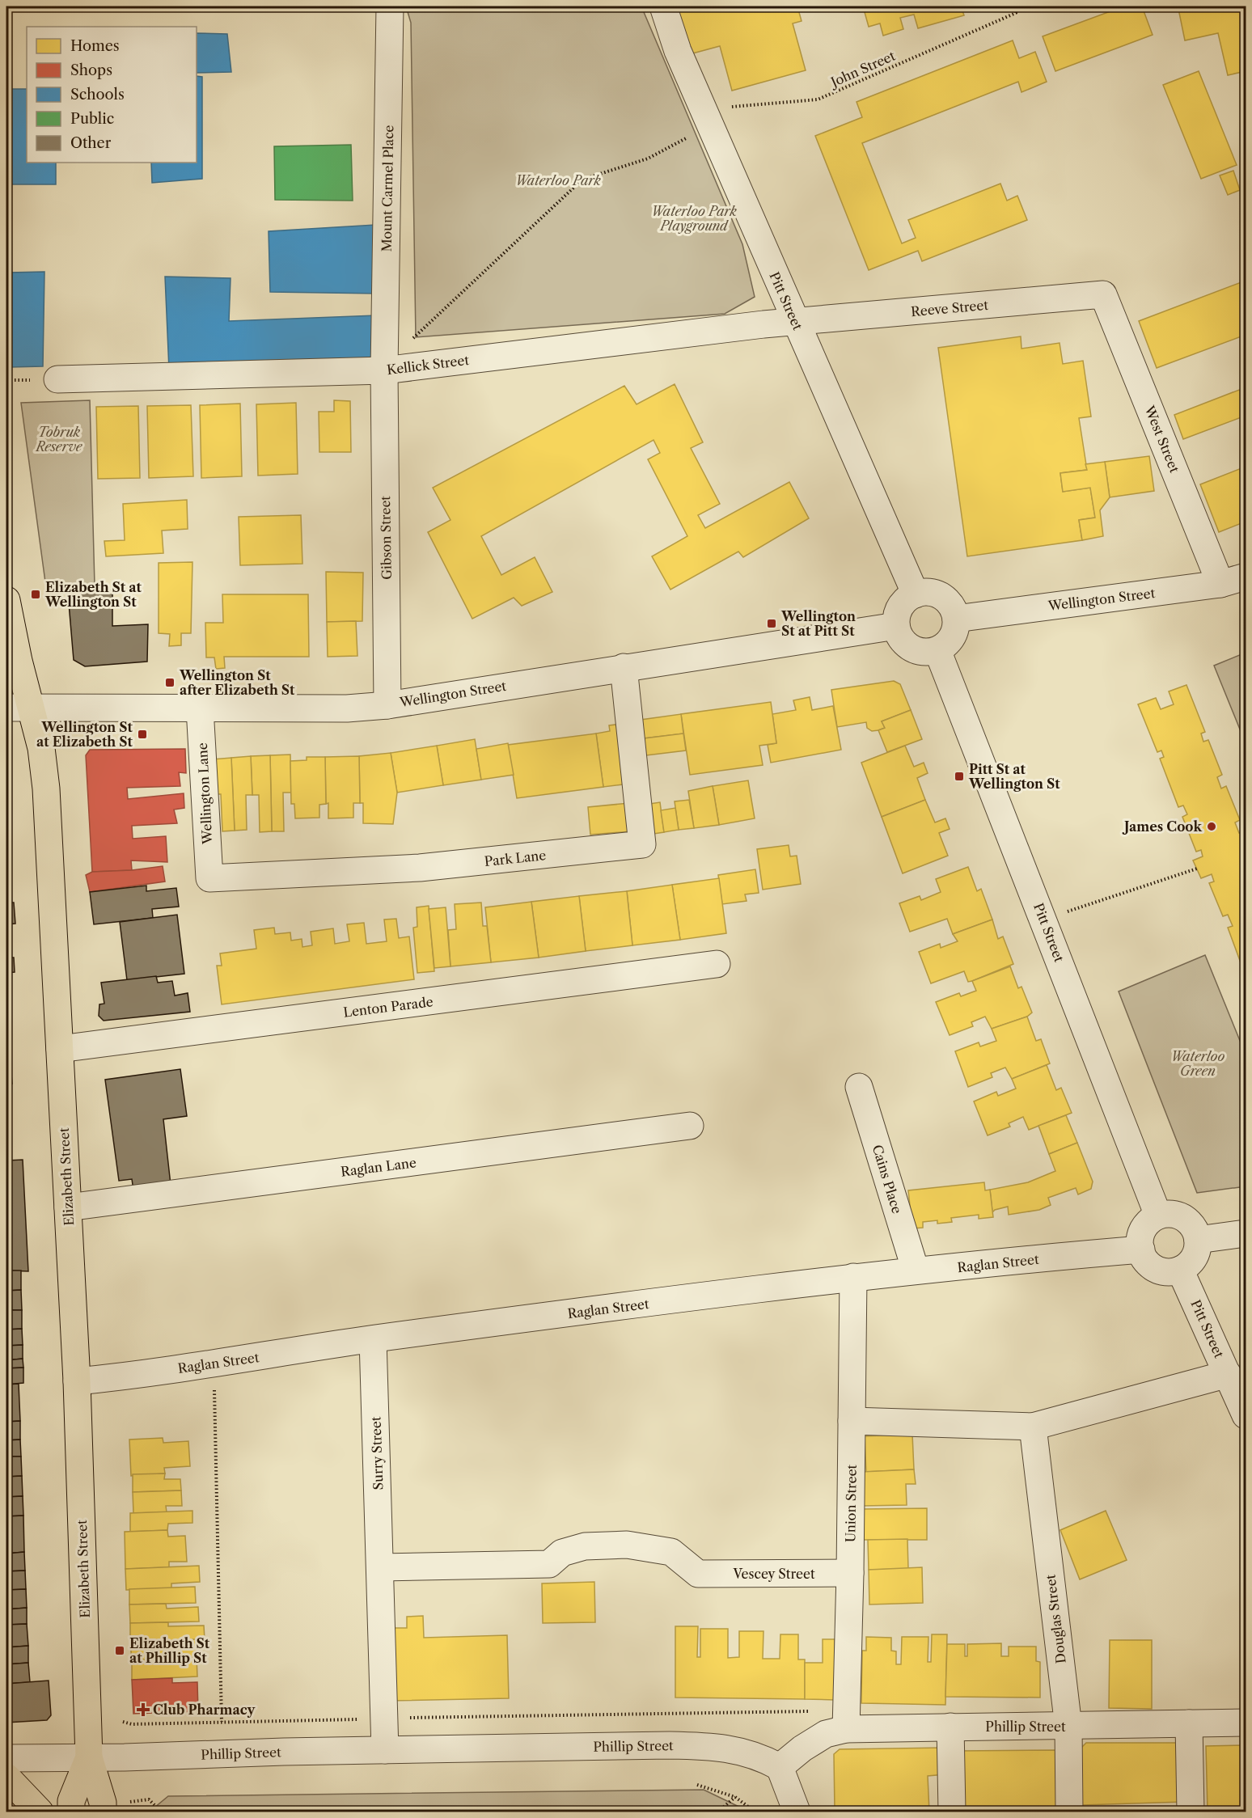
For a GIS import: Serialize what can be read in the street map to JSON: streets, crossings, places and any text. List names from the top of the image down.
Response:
{
  "streets": {
    "main road": ["Elizabeth Street"],
    "street": [
      "Mount Carmel Place",
      "Pitt Street",
      "Reeve Street",
      "Kellick Street",
      "West Street",
      "Gibson Street",
      "Wellington Street",
      "Wellington Lane",
      "Park Lane",
      "Lenton Parade",
      "Raglan Lane",
      "Cains Place",
      "Raglan Street",
      "Surry Street",
      "Union Street",
      "Vescey Street",
      "Douglas Street",
      "Phillip Street"
    ],
    "path": ["John Street"]
  },
  "crossings": [
    ["John Street", "Pitt Street"],
    ["Mount Carmel Place", "Kellick Street"],
    ["Mount Carmel Place", "Gibson Street"],
    ["Pitt Street", "Reeve Street"],
    ["Pitt Street", "Kellick Street"],
    ["Pitt Street", "Wellington Street"],
    ["Pitt Street", "Raglan Street"],
    ["Reeve Street", "Kellick Street"],
    ["Reeve Street", "West Street"],
    ["Kellick Street", "Gibson Street"],
    ["West Street", "Wellington Street"],
    ["Gibson Street", "Wellington Street"],
    ["Wellington Street", "Wellington Lane"],
    ["Wellington Street", "Park Lane"],
    ["Wellington Street", "Elizabeth Street"],
    ["Wellington Lane", "Park Lane"],
    ["Lenton Parade", "Elizabeth Street"],
    ["Raglan Lane", "Elizabeth Street"],
    ["Elizabeth Street", "Raglan Street"],
    ["Elizabeth Street", "Phillip Street"],
    ["Cains Place", "Raglan Street"],
    ["Raglan Street", "Surry Street"],
    ["Raglan Street", "Union Street"],
    ["Surry Street", "Vescey Street"],
    ["Surry Street", "Phillip Street"],
    ["Union Street", "Vescey Street"],
    ["Union Street", "Phillip Street"],
    ["Douglas Street", "Phillip Street"]
  ],
  "parks": [
    "Waterloo Park",
    "Waterloo Park Playground",
    "Tobruk Reserve",
    "Waterloo Green"
  ],
  "places": {
    "transit": [
      "Elizabeth St at Wellington St",
      "Wellington St at Pitt St",
      "Wellington St after Elizabeth St",
      "Wellington St at Elizabeth St",
      "Pitt St at Wellington St",
      "Elizabeth St at Phillip St"
    ],
    "other": ["James Cook"],
    "health": ["Club Pharmacy"]
  },
  "legend": [
    "Homes",
    "Shops",
    "Schools",
    "Public",
    "Other"
  ]
}
